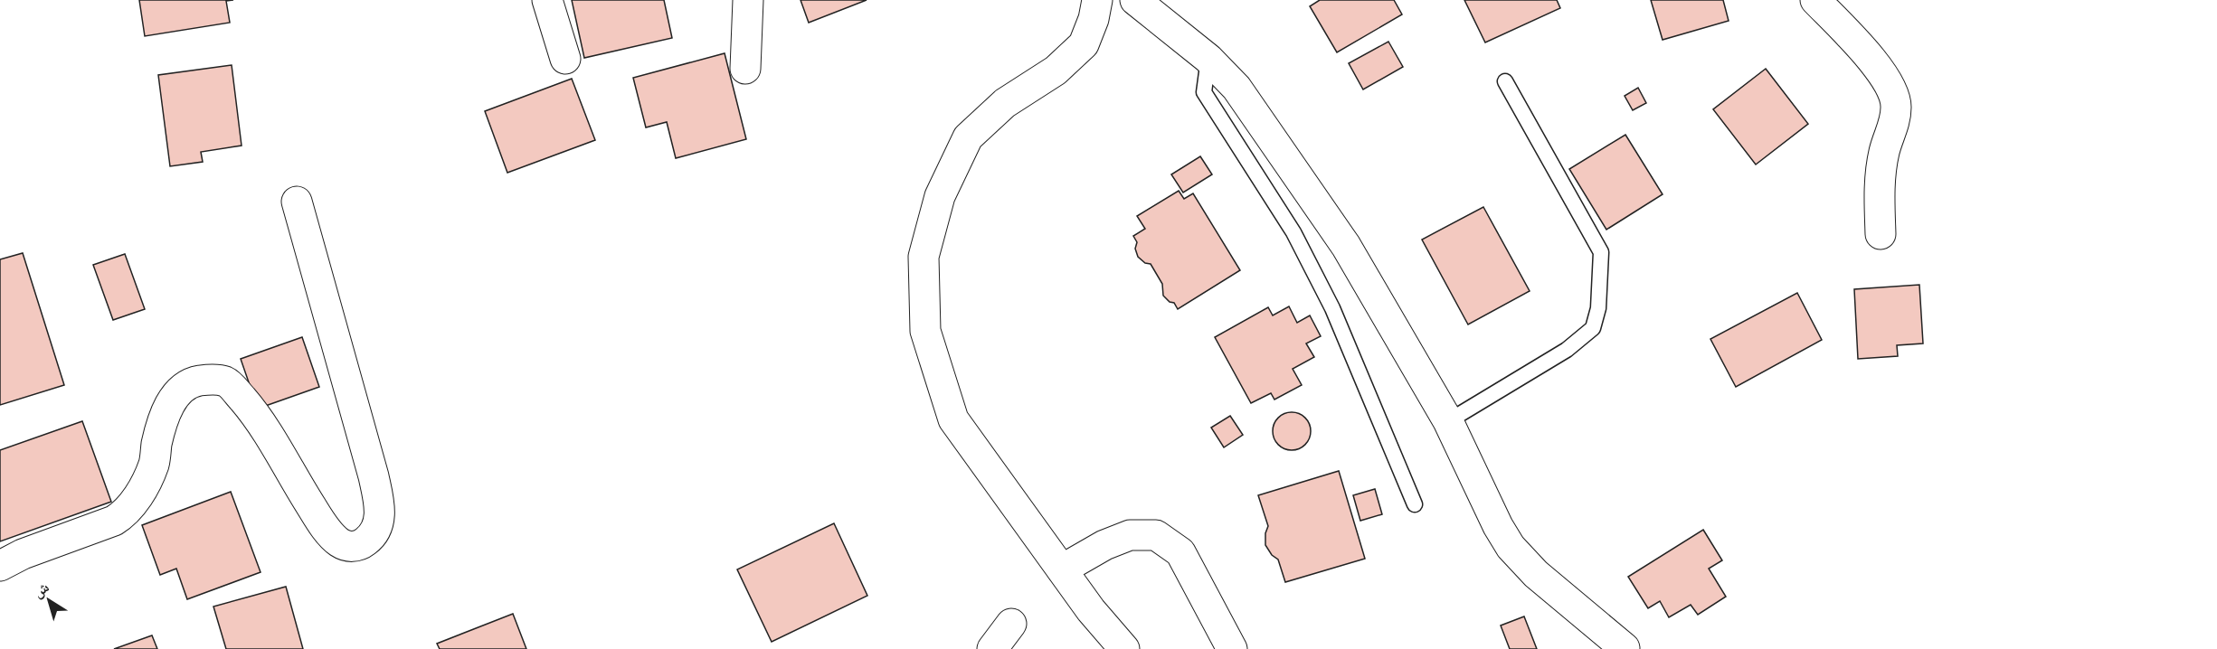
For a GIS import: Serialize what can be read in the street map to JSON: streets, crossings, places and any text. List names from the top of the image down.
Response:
{
  "north": "top left"
}
